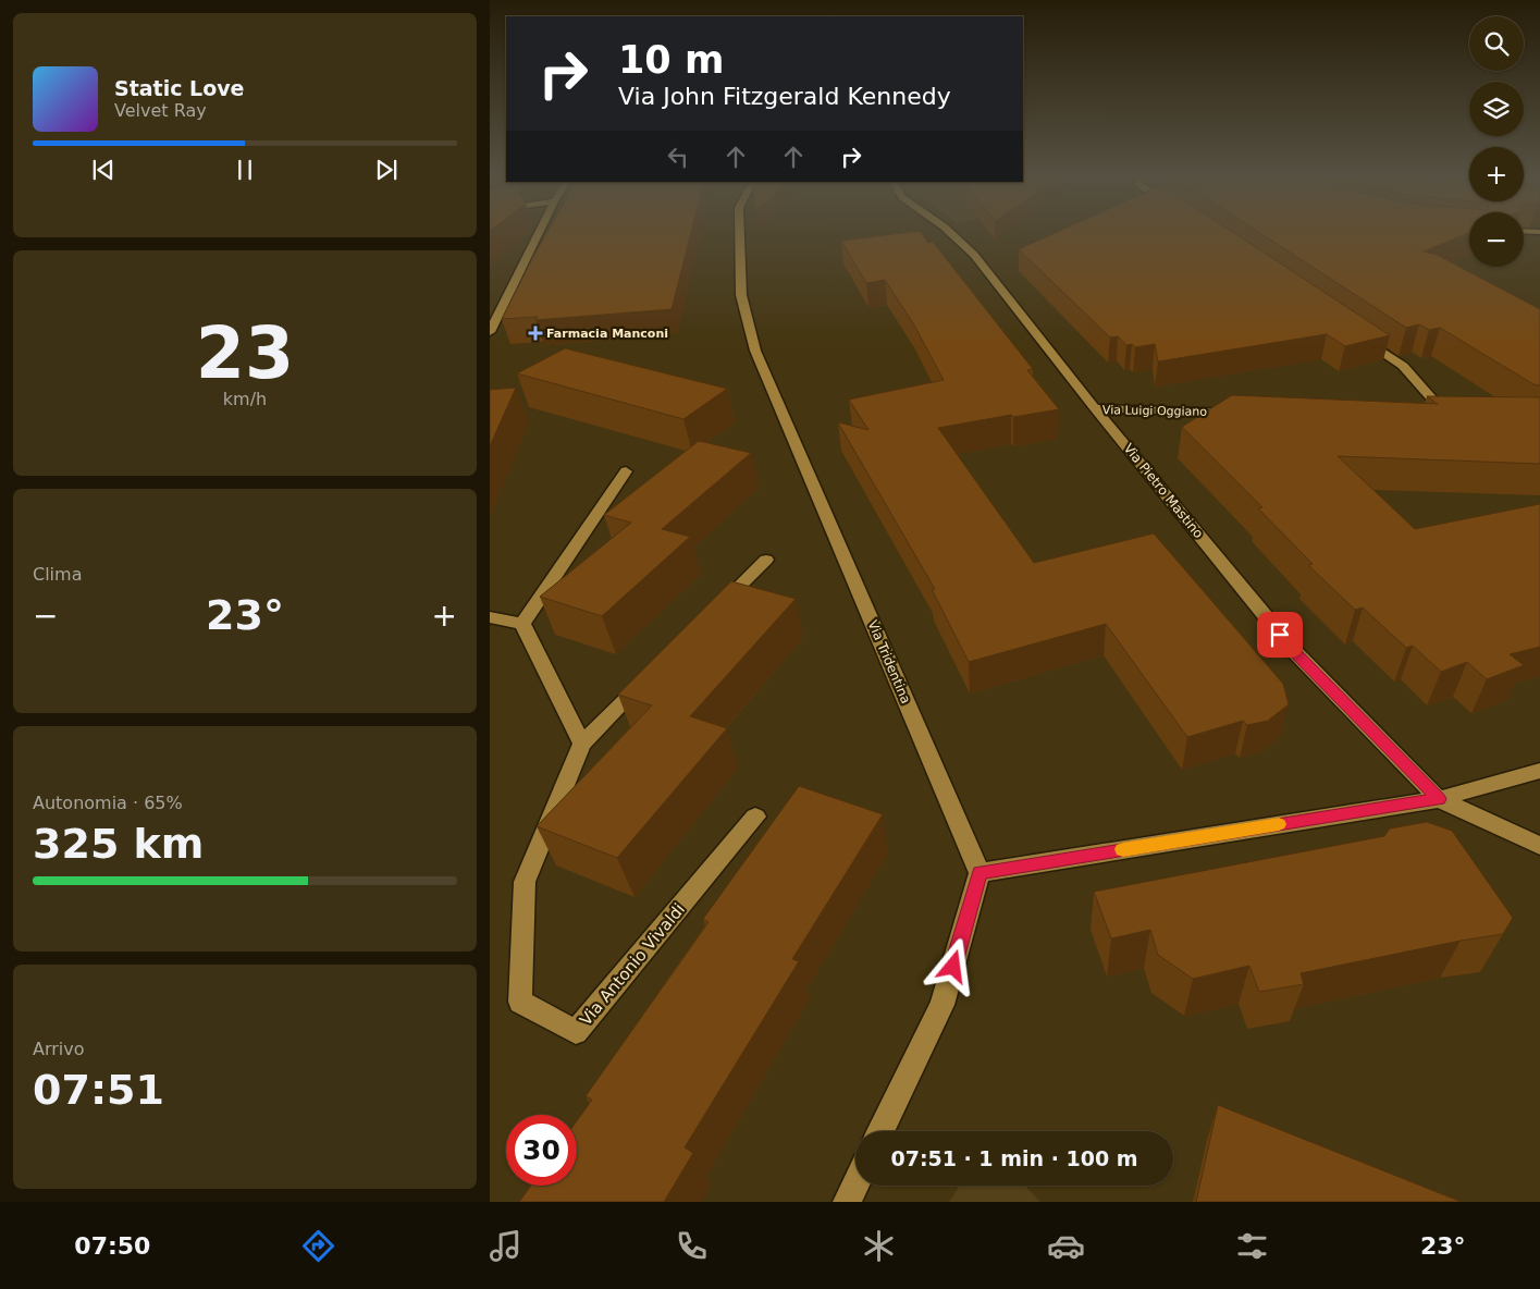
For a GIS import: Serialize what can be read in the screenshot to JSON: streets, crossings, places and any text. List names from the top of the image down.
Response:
{
  "streets": {
    "street": [
      "Via Luigi Oggiano",
      "Via Pietro Mastino",
      "Via Tridentina",
      "Via Antonio Vivaldi"
    ]
  },
  "crossings": [
    ["Via Luigi Oggiano", "Via Pietro Mastino"]
  ],
  "places": {
    "health": ["Farmacia Manconi"]
  },
  "page": {
    "map_buttons": ["+", "−"],
    "turn": ["10 m", "Via John Fitzgerald Kennedy"],
    "song": ["Static Love", "Velvet Ray"],
    "tile": [
      ["23", "km/h"],
      "Clima",
      ["Autonomia · 65%", "325 km"],
      ["Arrivo", "07:51"]
    ],
    "heat": ["−", "23°", "+"],
    "limit": "30",
    "trip": "07:51 · 1 min · 100 m",
    "tabs": ["07:50", "23°"]
  }
}
